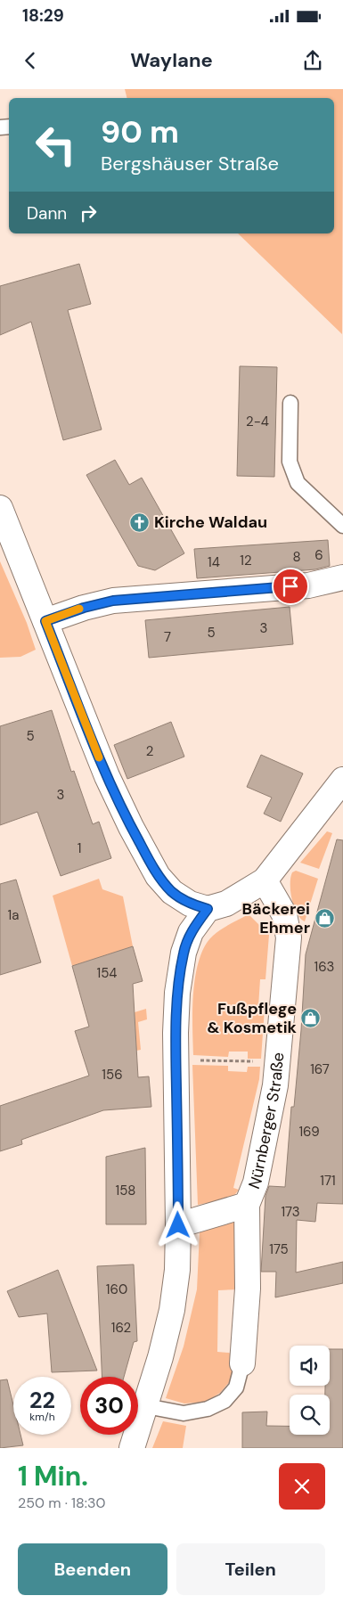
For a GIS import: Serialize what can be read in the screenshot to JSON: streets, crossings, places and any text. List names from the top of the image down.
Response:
{
  "streets": {
    "street": ["Nürnberger Straße"]
  },
  "places": {
    "church": ["Kirche Waldau"],
    "shop": ["Bäckerei Ehmer", "Fußpflege & Kosmetik"]
  },
  "house_numbers": [
    "2-4",
    "6",
    "8",
    "12",
    "14",
    "3",
    "5",
    "7",
    "5",
    "2",
    "3",
    "1",
    "1a",
    "163",
    "154",
    "167",
    "156",
    "169",
    "171",
    "158",
    "173",
    "175",
    "160",
    "162"
  ],
  "page": {
    "status": "18:29",
    "header": "Waylane",
    "turn": ["90 m", "Bergshäuser Straße"],
    "then": "Dann",
    "speed": "22 km/h",
    "limit": "30",
    "heading": ["1 Min.", "250 m · 18:30"],
    "buttons": ["Beenden", "Teilen"]
  }
}
